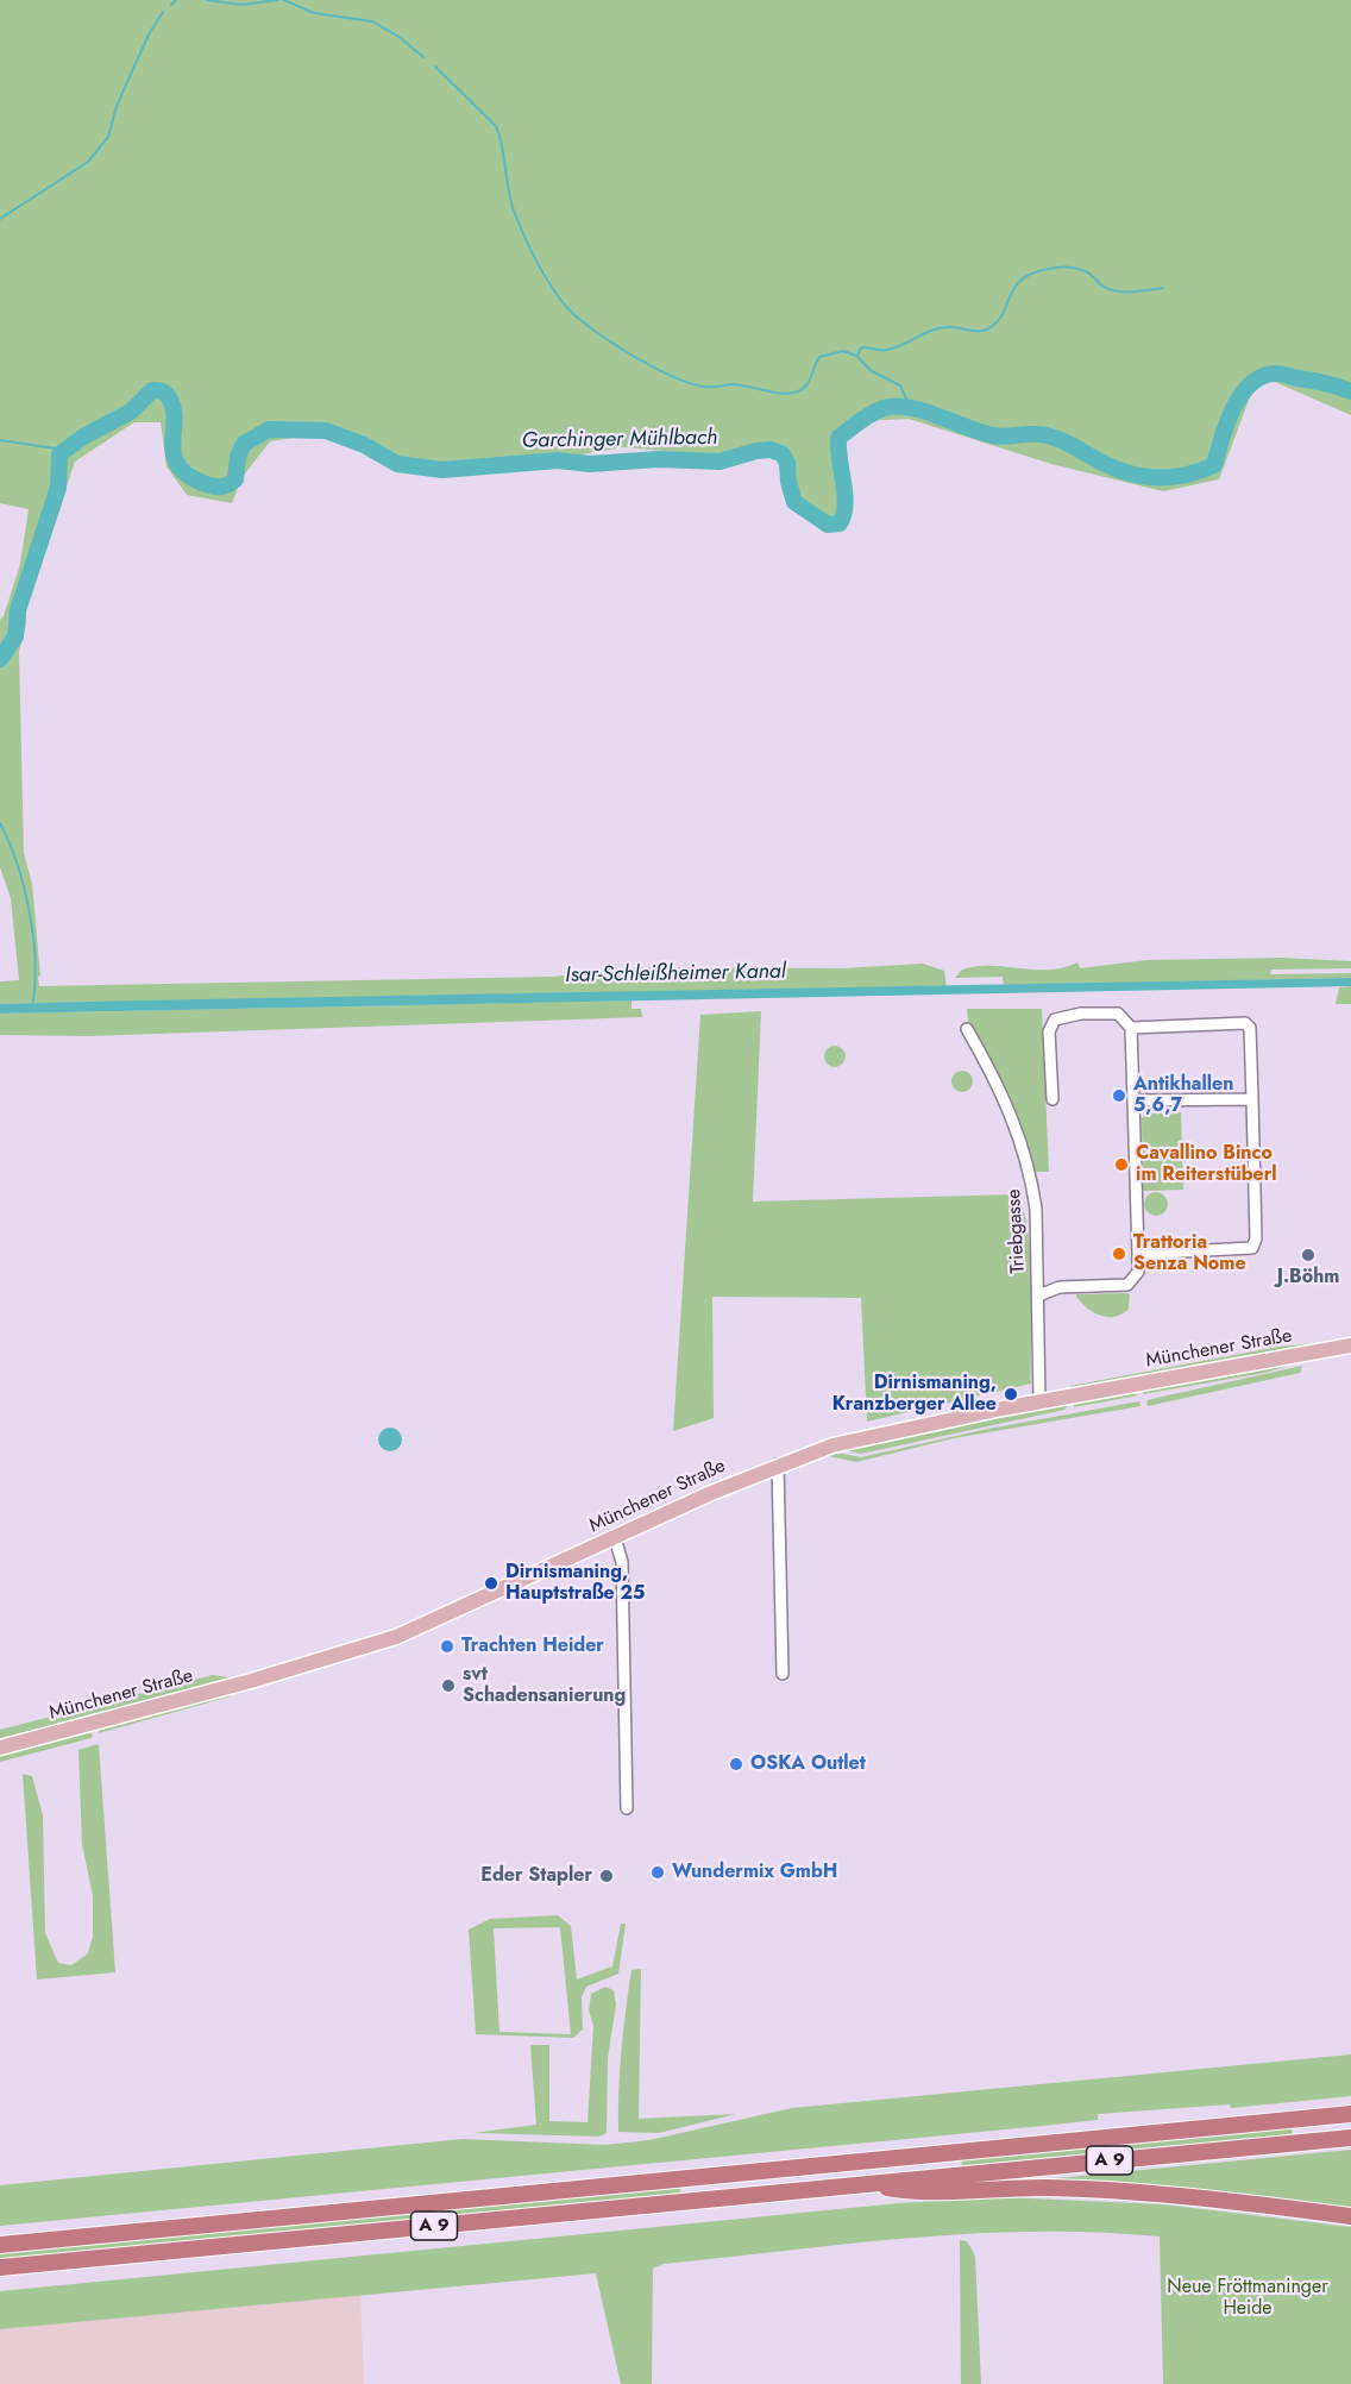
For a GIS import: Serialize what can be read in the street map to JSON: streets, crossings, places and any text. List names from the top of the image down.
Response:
{
  "streets": {
    "highway": ["A 9"],
    "main road": ["Münchener Straße"],
    "street": ["Triebgasse"]
  },
  "crossings": [
    ["Triebgasse", "Münchener Straße"]
  ],
  "water": ["Garchinger Mühlbach", "Isar-Schleißheimer Kanal"],
  "parks": ["Neue Fröttmaninger Heide"],
  "places": [
    "Antikhallen 5,6,7",
    "Cavallino Binco im Reiterstüberl",
    "Trattoria Senza Nome",
    "J.Böhm",
    "Dirnismaning, Kranzberger Allee",
    "Dirnismaning, Hauptstraße 25",
    "Trachten Heider",
    "svt Schadensanierung",
    "OSKA Outlet",
    "Wundermix GmbH",
    "Eder Stapler"
  ]
}
